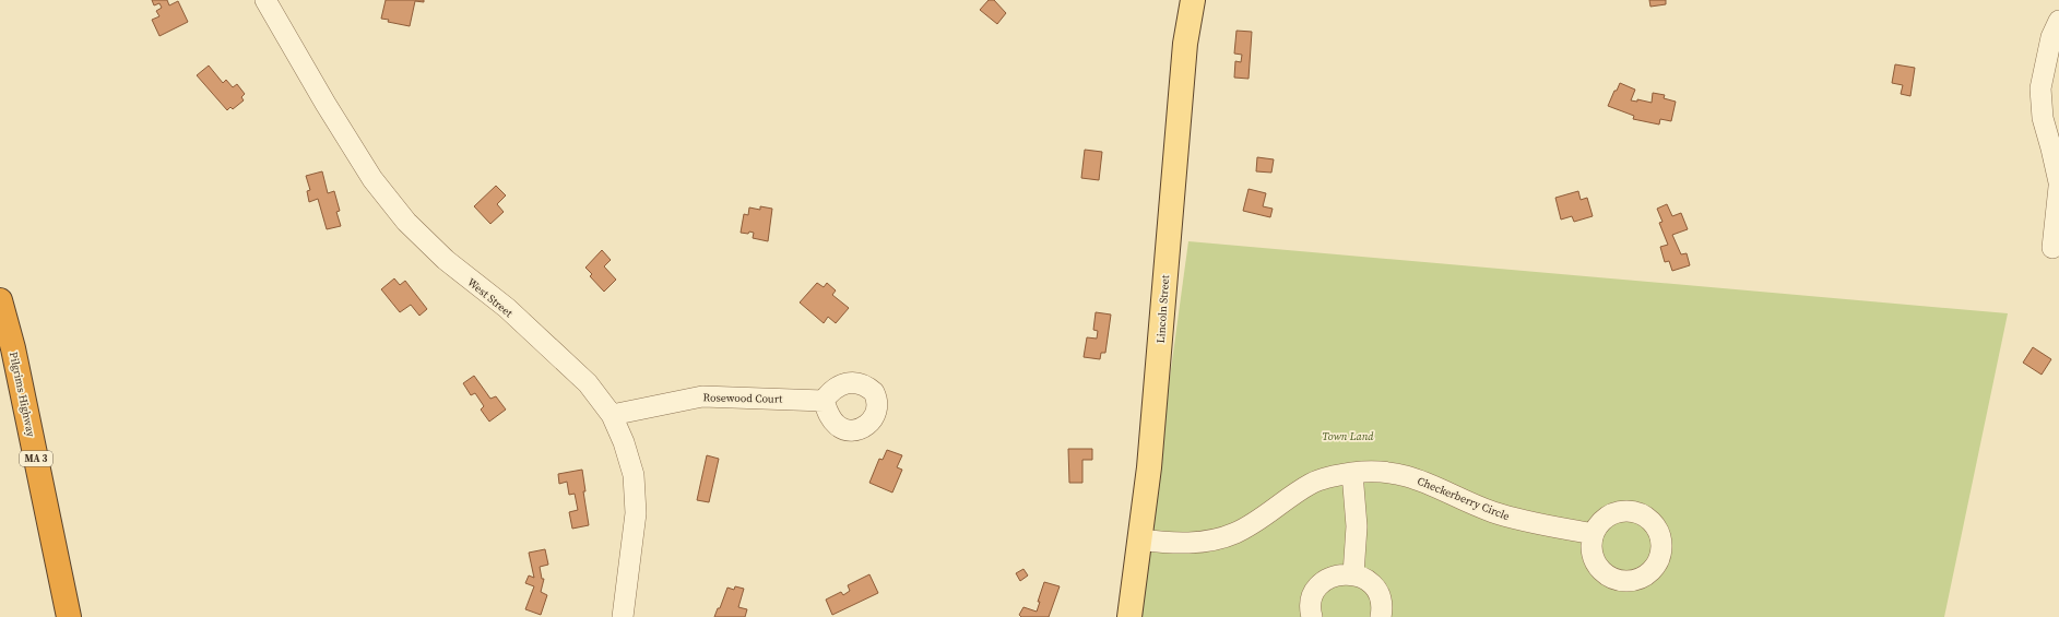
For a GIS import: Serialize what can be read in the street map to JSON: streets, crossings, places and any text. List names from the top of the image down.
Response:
{
  "streets": {
    "highway": ["Pilgrims Highway", "MA 3"],
    "main road": ["Lincoln Street"],
    "street": ["West Street", "Rosewood Court", "Checkerberry Circle"]
  },
  "crossings": [
    ["West Street", "Rosewood Court"],
    ["Lincoln Street", "Checkerberry Circle"]
  ],
  "parks": ["Town Land"]
}
